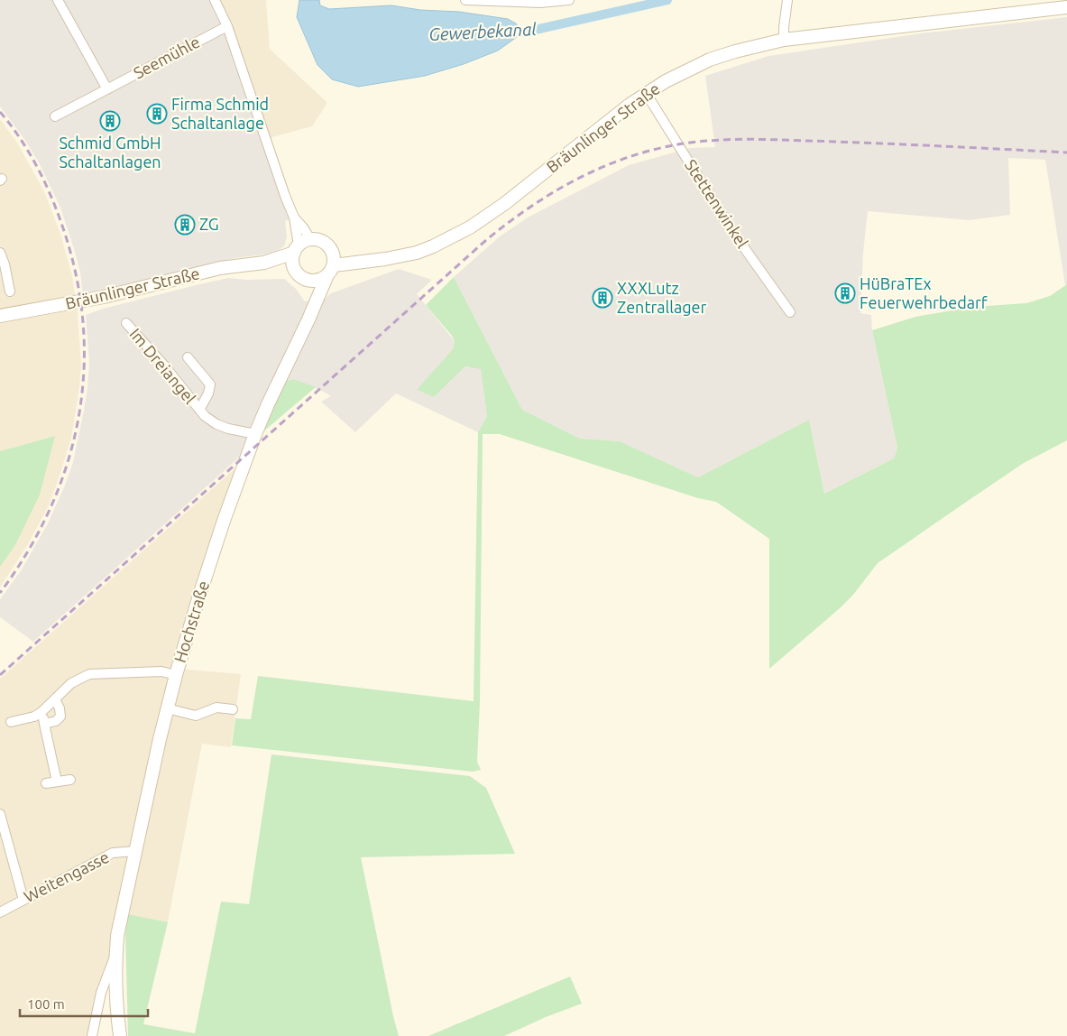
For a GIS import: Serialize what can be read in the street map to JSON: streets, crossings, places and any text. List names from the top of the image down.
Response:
{
  "streets": {
    "main road": ["Bräunlinger Straße", "Hochstraße"],
    "street": [
      "Seemühle",
      "Stettenwinkel",
      "Im Dreiangel",
      "Weitengasse"
    ]
  },
  "crossings": [
    ["Bräunlinger Straße", "Stettenwinkel"],
    ["Bräunlinger Straße", "Hochstraße"],
    ["Im Dreiangel", "Hochstraße"],
    ["Hochstraße", "Weitengasse"]
  ],
  "water": ["Gewerbekanal"],
  "places": {
    "building": [
      "Firma Schmid Schaltanlage",
      "Schmid GmbH Schaltanlagen",
      "ZG",
      "HüBraTEx Feuerwehrbedarf",
      "XXXLutz Zentrallager"
    ]
  },
  "scale_bar": "100 m"
}
